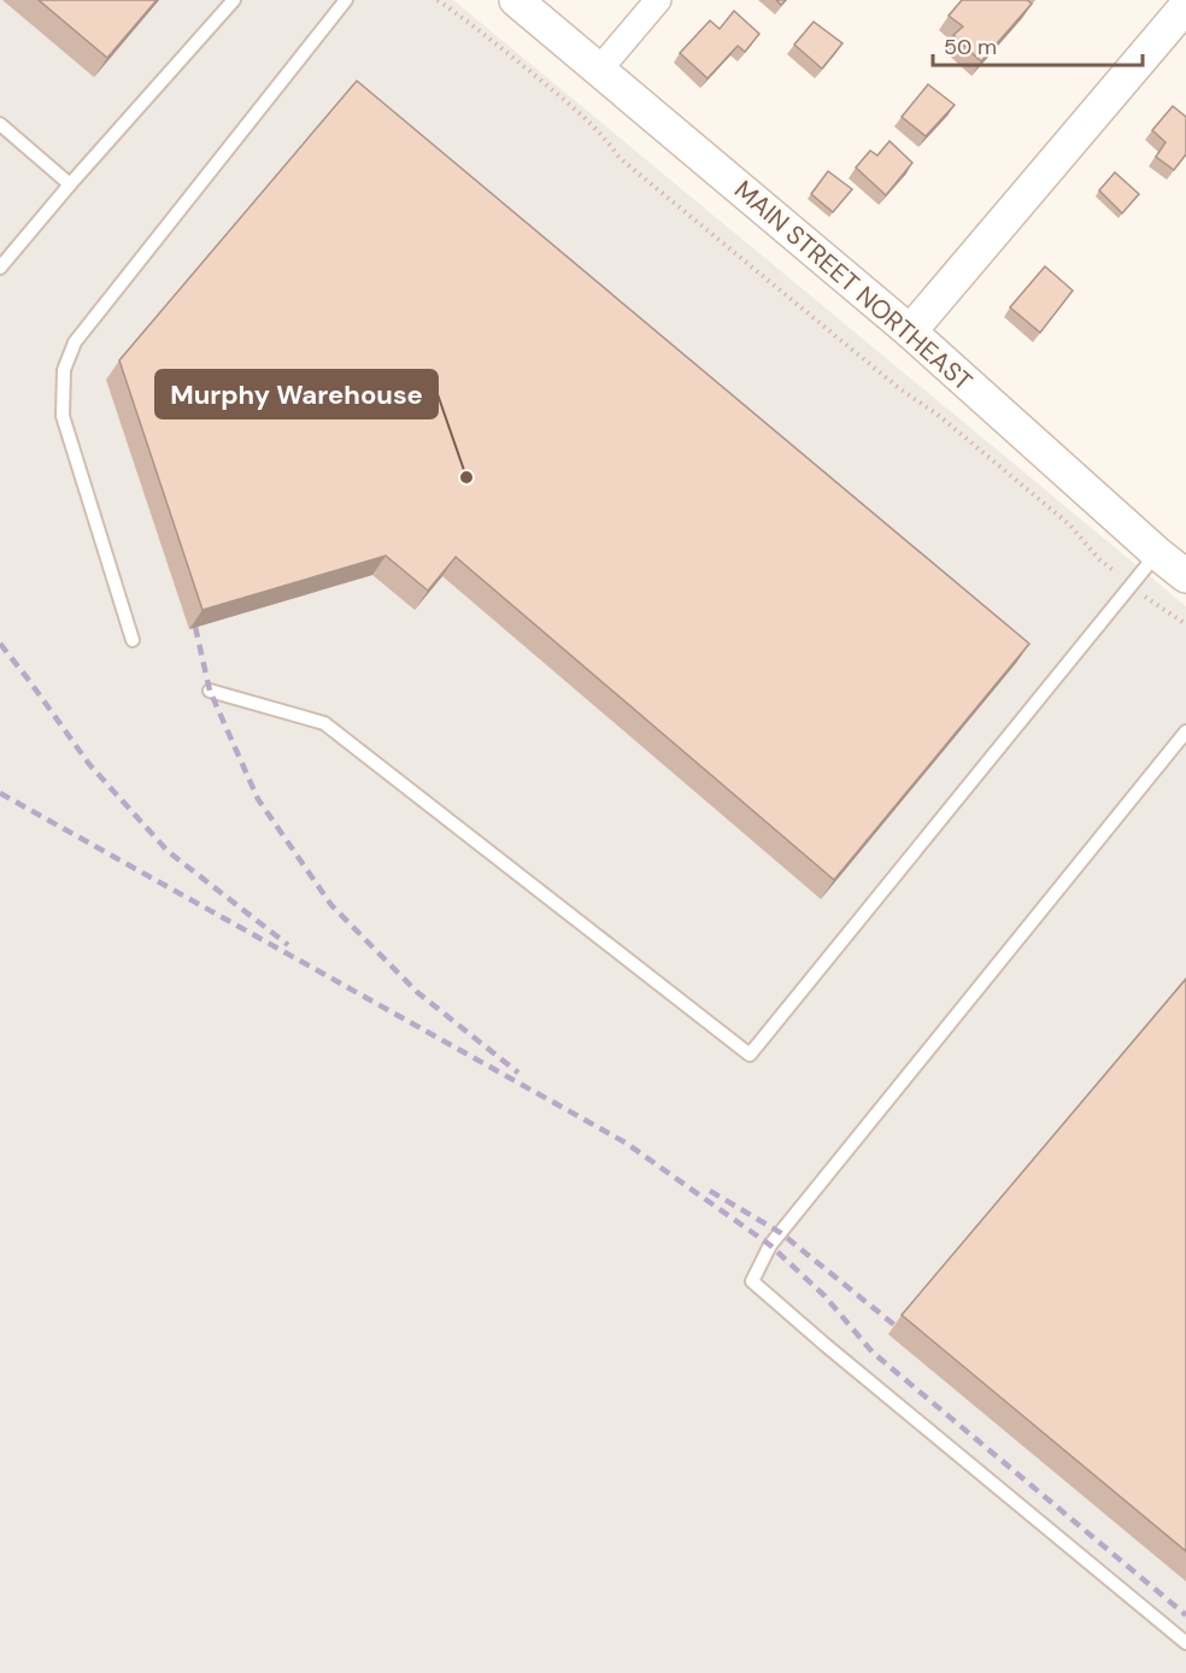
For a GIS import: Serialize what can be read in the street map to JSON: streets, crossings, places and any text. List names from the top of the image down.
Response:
{
  "streets": {
    "street": ["MAIN STREET NORTHEAST"]
  },
  "places": ["Murphy Warehouse"],
  "scale_bar": "50 m"
}
